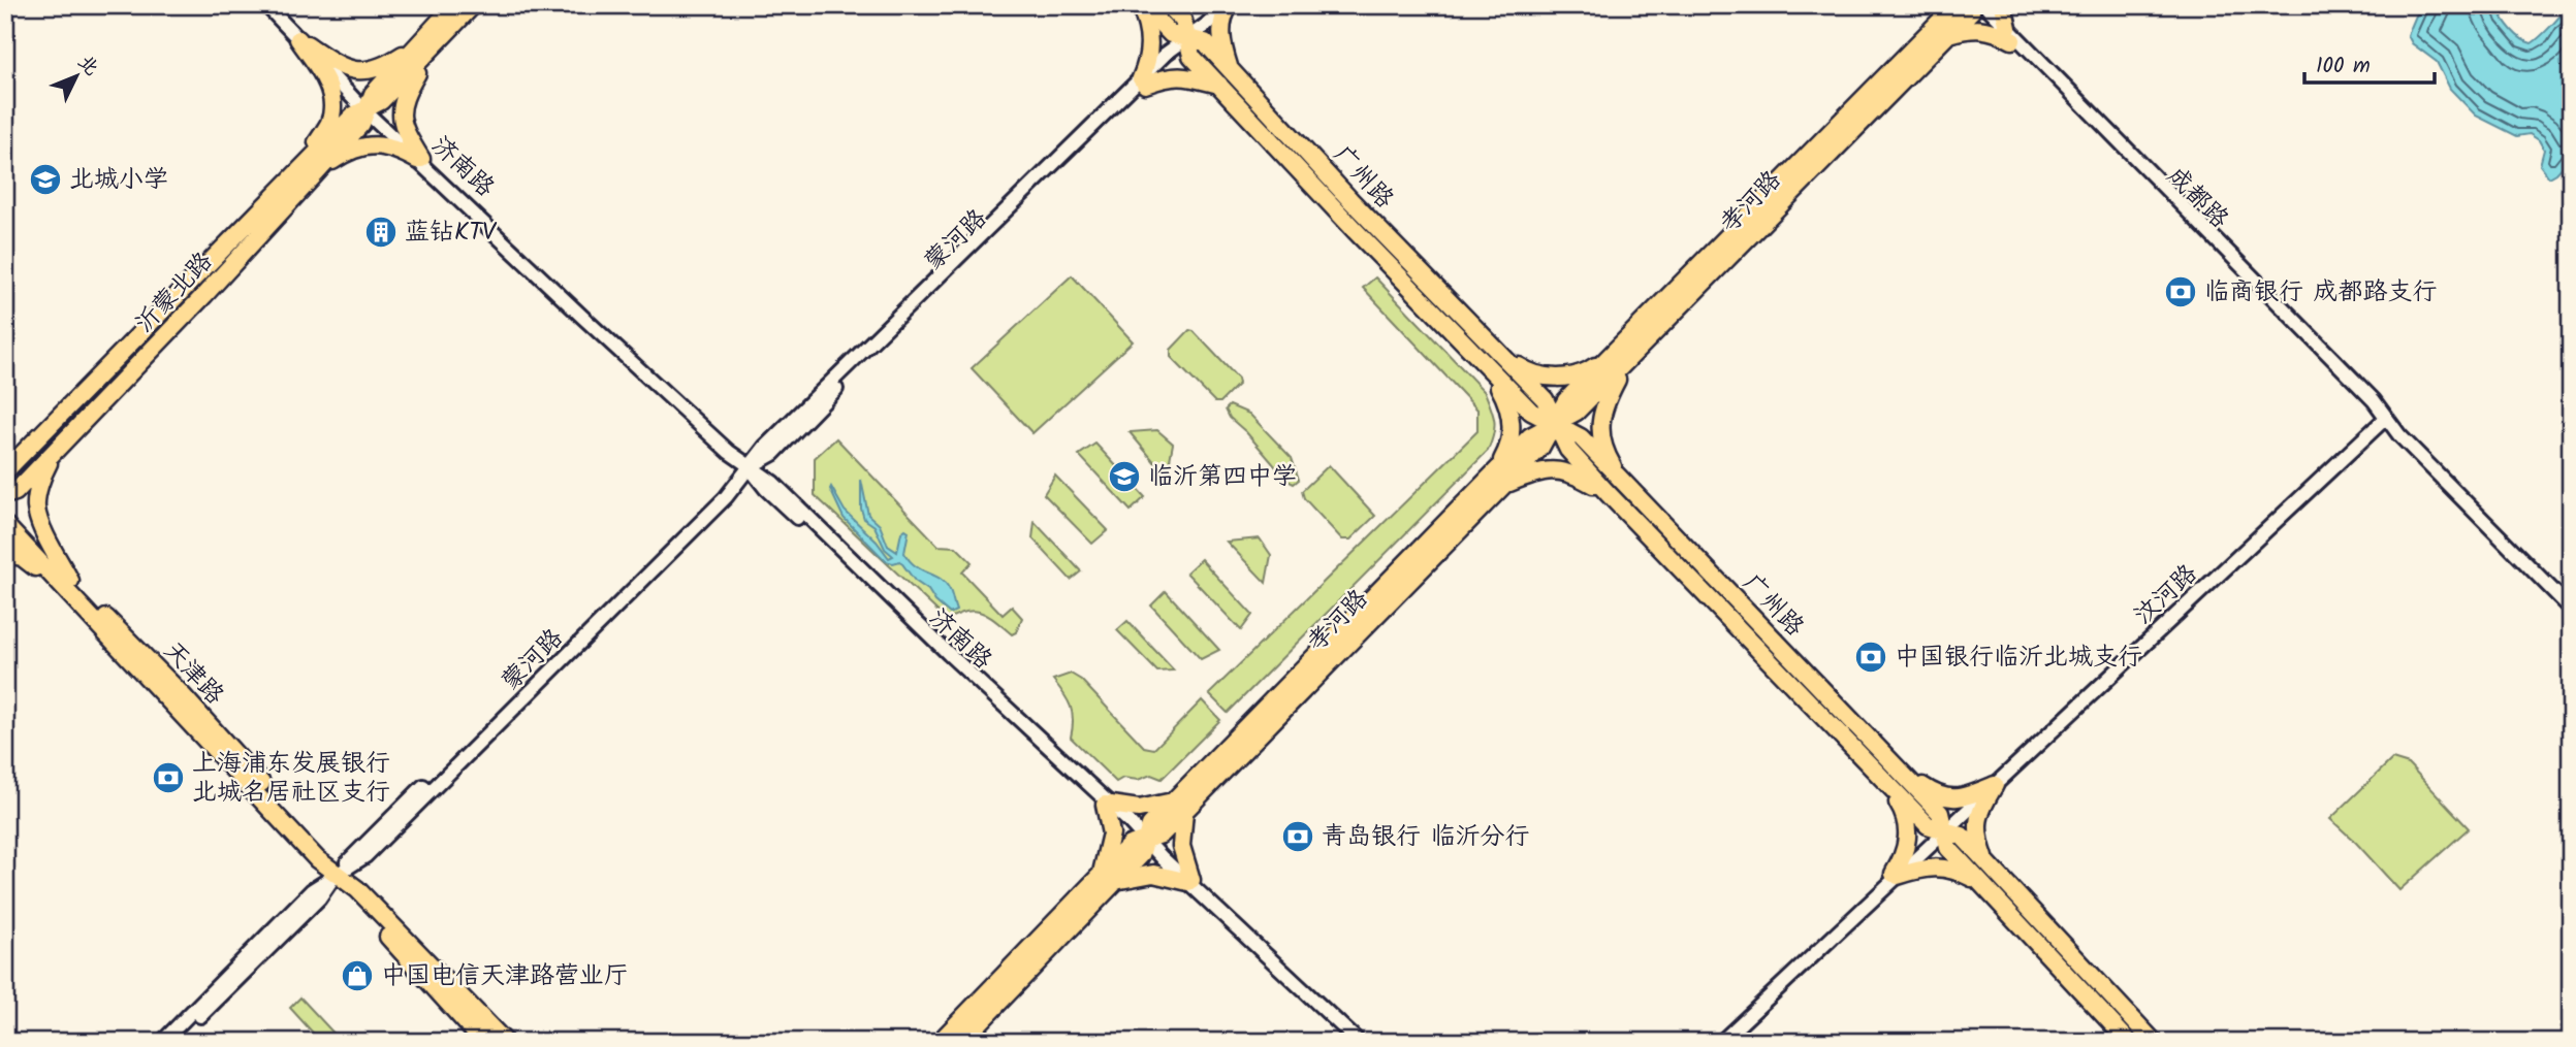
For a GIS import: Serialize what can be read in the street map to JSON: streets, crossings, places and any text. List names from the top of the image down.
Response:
{
  "streets": {
    "main road": [
      "广州路",
      "孝河路",
      "沂蒙北路",
      "天津路"
    ],
    "street": [
      "济南路",
      "成都路",
      "蒙河路",
      "汶河路"
    ]
  },
  "crossings": [
    ["济南路", "孝河路"],
    ["济南路", "蒙河路"],
    ["济南路", "沂蒙北路"],
    ["广州路", "孝河路"],
    ["广州路", "蒙河路"],
    ["广州路", "汶河路"],
    ["成都路", "汶河路"],
    ["蒙河路", "天津路"]
  ],
  "places": {
    "school or university": ["北城小学", "临沂第四中学"],
    "building": ["蓝钻KTV"],
    "bank": [
      "临商银行 成都路支行",
      "中国银行临沂北城支行",
      "上海浦东发展银行 北城名居社区支行",
      "青岛银行 临沂分行"
    ],
    "shop": ["中国电信天津路营业厅"]
  },
  "scale_bar": "100 m",
  "north": "top right"
}
